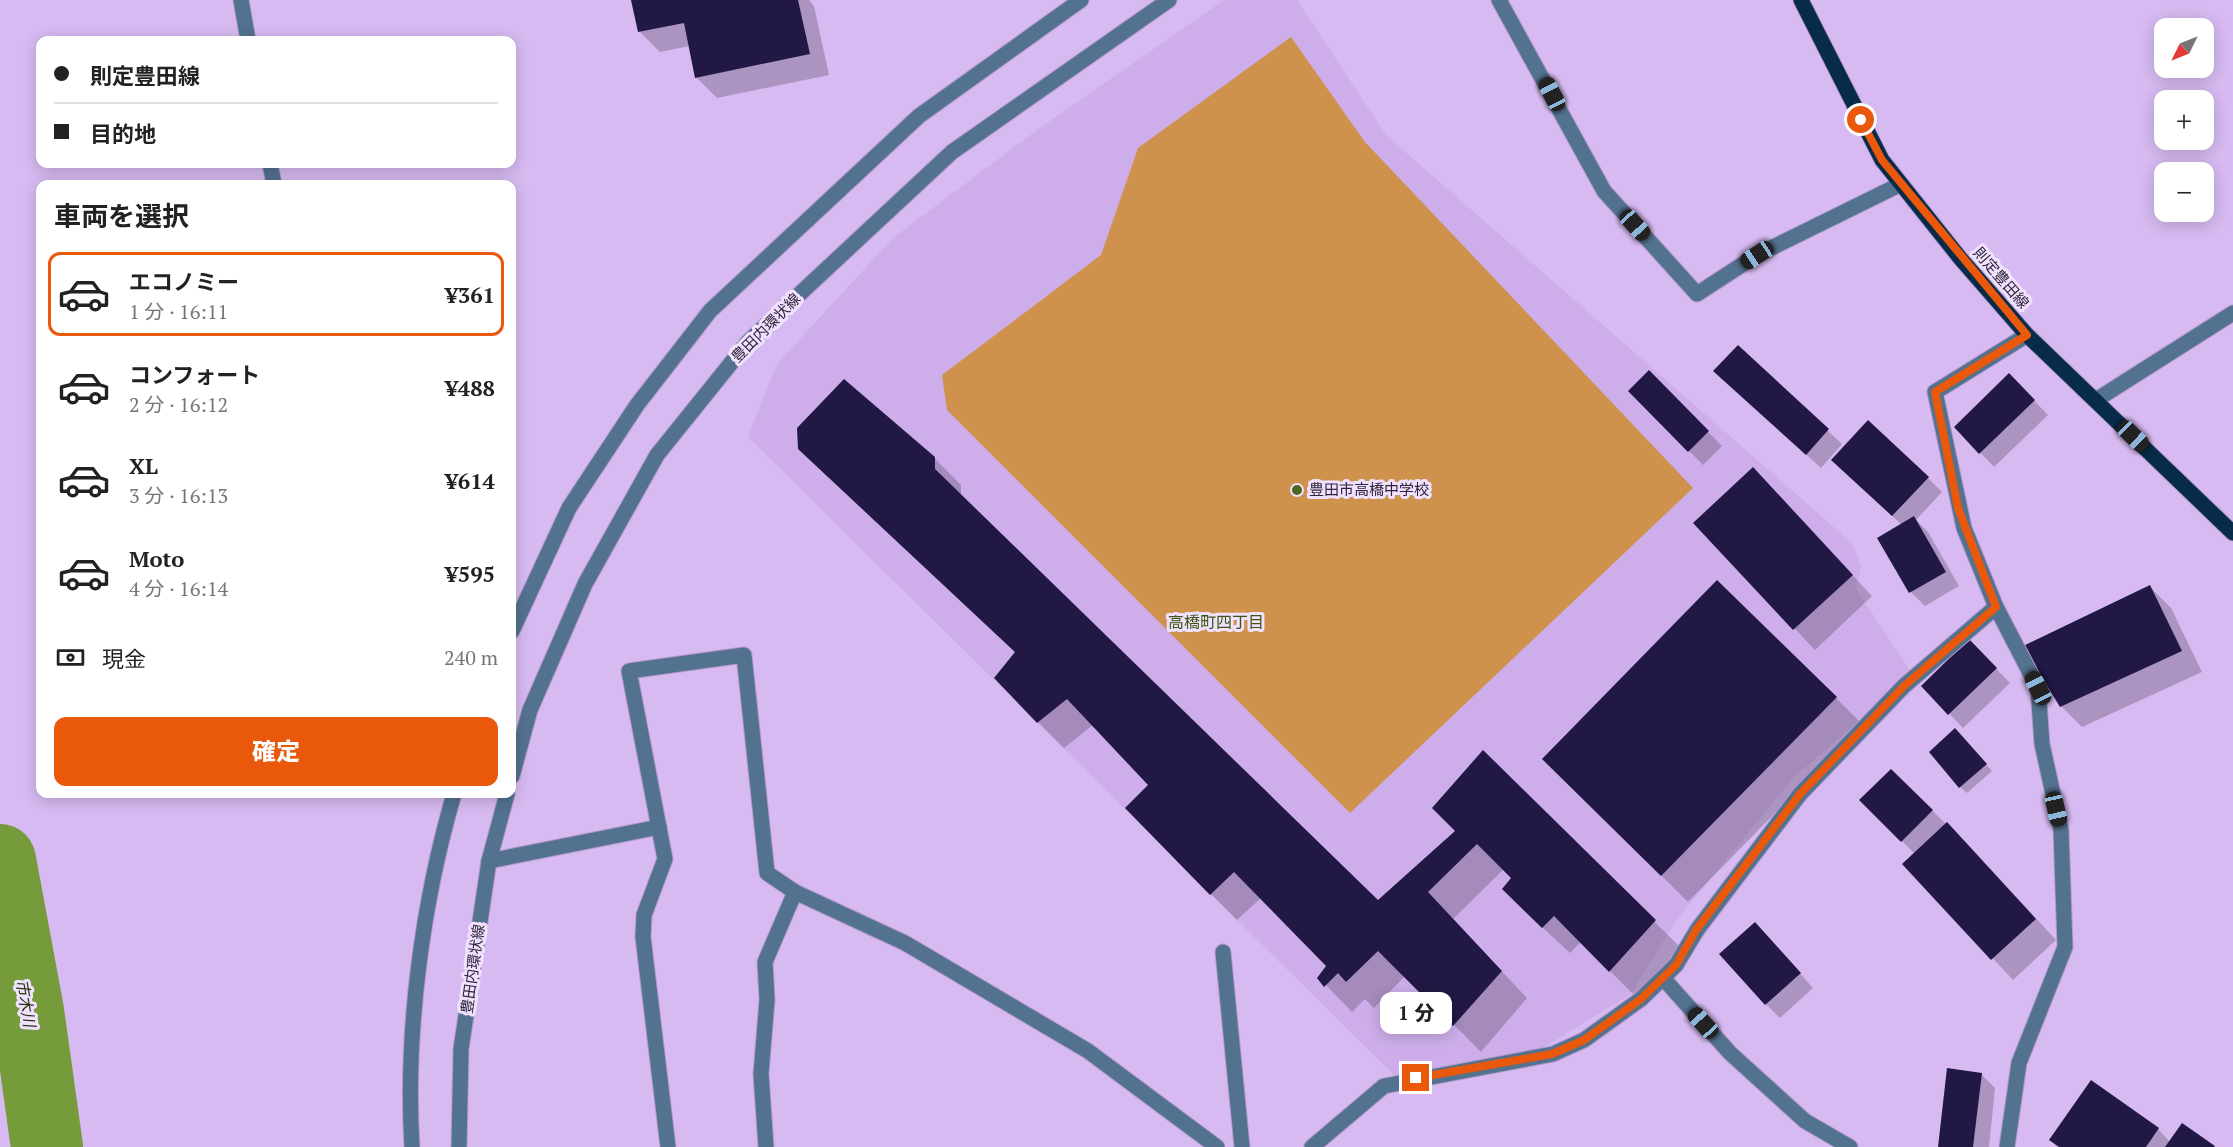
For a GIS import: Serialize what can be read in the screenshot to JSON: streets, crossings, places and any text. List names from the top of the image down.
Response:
{
  "streets": {
    "main road": ["則定豊田線"],
    "street": ["豊田内環状線"]
  },
  "districts": ["高橋町四丁目"],
  "water": ["市木川"],
  "places": ["豊田市高橋中学校"],
  "north": "bottom left",
  "page": {
    "map_buttons": ["+", "−"],
    "banner": ["則定豊田線", "目的地"],
    "heading": "車両を選択",
    "list": [
      {
        "name": "エコノミー",
        "note": "1 分 · 16:11",
        "value": "¥361"
      },
      {
        "name": "コンフォート",
        "note": "2 分 · 16:12",
        "value": "¥488"
      },
      {
        "name": "XL",
        "note": "3 分 · 16:13",
        "value": "¥614"
      },
      {
        "name": "Moto",
        "note": "4 分 · 16:14",
        "value": "¥595"
      }
    ],
    "pay": ["現金", "240 m"],
    "buttons": "確定",
    "bubble": "1 分"
  }
}
